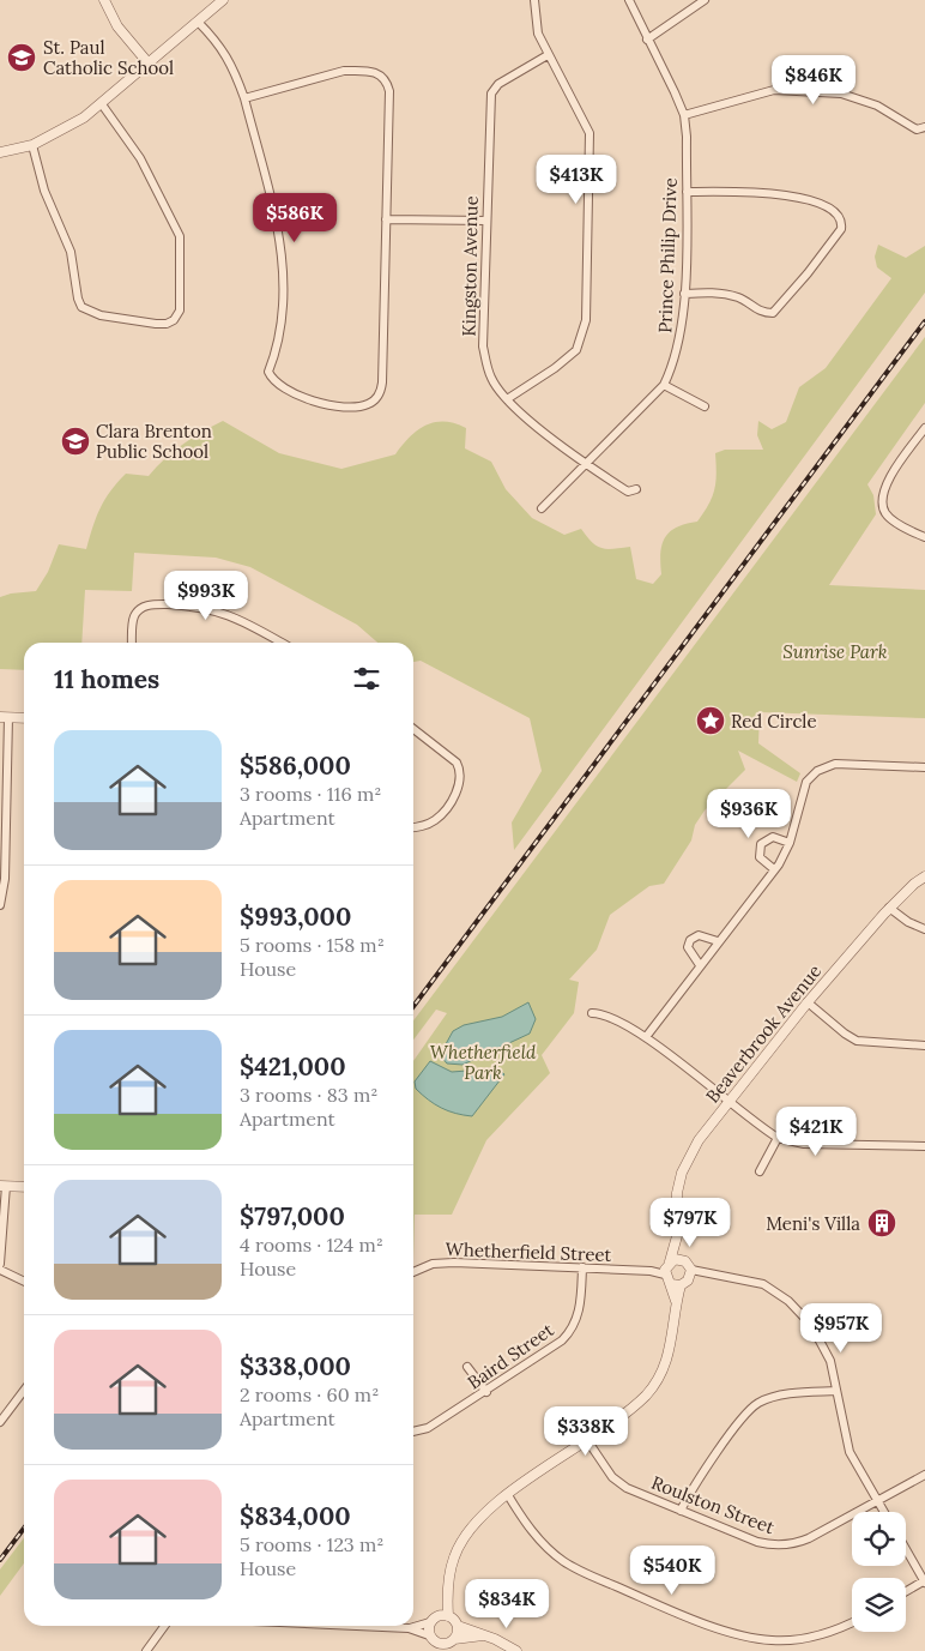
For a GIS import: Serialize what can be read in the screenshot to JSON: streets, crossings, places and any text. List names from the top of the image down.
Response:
{
  "streets": {
    "street": [
      "Prince Philip Drive",
      "Kingston Avenue",
      "Beaverbrook Avenue",
      "Whetherfield Street",
      "Baird Street",
      "Roulston Street"
    ]
  },
  "crossings": [
    ["Prince Philip Drive", "Kingston Avenue"],
    ["Beaverbrook Avenue", "Whetherfield Street"],
    ["Whetherfield Street", "Baird Street"]
  ],
  "parks": ["Sunrise Park", "Whetherfield Park"],
  "places": {
    "school or university": ["St. Paul Catholic School", "Clara Brenton Public School"],
    "place": ["Red Circle"],
    "building": ["Meni's Villa"]
  },
  "page": {
    "price": [
      "$846K",
      "$413K",
      "$586K",
      "$993K",
      "$936K",
      "$421K",
      "$797K",
      "$957K",
      "$338K",
      "$540K",
      "$834K"
    ],
    "heading": "11 homes",
    "list": [
      {
        "name": "$586,000",
        "note": "3 rooms · 116 m² · Apartment"
      },
      {
        "name": "$993,000",
        "note": "5 rooms · 158 m² · House"
      },
      {
        "name": "$421,000",
        "note": "3 rooms · 83 m² · Apartment"
      },
      {
        "name": "$797,000",
        "note": "4 rooms · 124 m² · House"
      },
      {
        "name": "$338,000",
        "note": "2 rooms · 60 m² · Apartment"
      },
      {
        "name": "$834,000",
        "note": "5 rooms · 123 m² · House"
      }
    ]
  }
}
